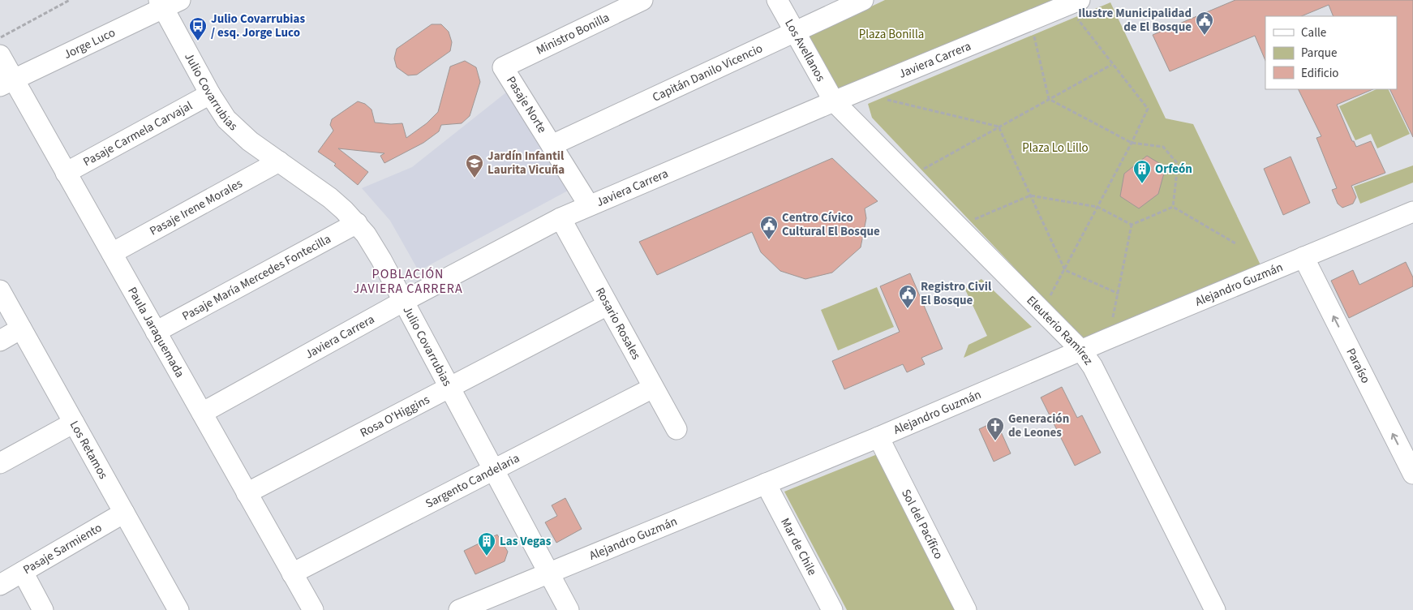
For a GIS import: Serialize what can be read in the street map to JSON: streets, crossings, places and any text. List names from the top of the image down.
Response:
{
  "streets": {
    "street": [
      "Ministro Bonilla",
      "Jorge Luco",
      "Los Avellanos",
      "Javiera Carrera",
      "Capitán Danilo Vicencio",
      "Julio Covarrubias",
      "Pasaje Norte",
      "Pasaje Carmela Carvajal",
      "Pasaje Irene Morales",
      "Pasaje María Mercedes Fontecilla",
      "Alejandro Guzmán",
      "Rosario Rosales",
      "Eleuterio Ramírez",
      "Paula Jaraquemada",
      "Paraíso",
      "Rosa O'Higgins",
      "Los Retamos",
      "Sargento Candelaria",
      "Sol del Pacífico",
      "Mar de Chile",
      "Pasaje Sarmiento"
    ]
  },
  "crossings": [
    ["Ministro Bonilla", "Pasaje Norte"],
    ["Jorge Luco", "Julio Covarrubias"],
    ["Jorge Luco", "Paula Jaraquemada"],
    ["Los Avellanos", "Javiera Carrera"],
    ["Los Avellanos", "Capitán Danilo Vicencio"],
    ["Los Avellanos", "Eleuterio Ramírez"],
    ["Javiera Carrera", "Julio Covarrubias"],
    ["Javiera Carrera", "Pasaje Norte"],
    ["Javiera Carrera", "Rosario Rosales"],
    ["Javiera Carrera", "Eleuterio Ramírez"],
    ["Javiera Carrera", "Paula Jaraquemada"],
    ["Capitán Danilo Vicencio", "Pasaje Norte"],
    ["Julio Covarrubias", "Pasaje Carmela Carvajal"],
    ["Julio Covarrubias", "Pasaje Irene Morales"],
    ["Julio Covarrubias", "Pasaje María Mercedes Fontecilla"],
    ["Julio Covarrubias", "Alejandro Guzmán"],
    ["Julio Covarrubias", "Rosa O'Higgins"],
    ["Julio Covarrubias", "Sargento Candelaria"],
    ["Pasaje Carmela Carvajal", "Paula Jaraquemada"],
    ["Pasaje Irene Morales", "Paula Jaraquemada"],
    ["Pasaje María Mercedes Fontecilla", "Paula Jaraquemada"],
    ["Alejandro Guzmán", "Eleuterio Ramírez"],
    ["Alejandro Guzmán", "Paraíso"],
    ["Alejandro Guzmán", "Sol del Pacífico"],
    ["Alejandro Guzmán", "Mar de Chile"],
    ["Rosario Rosales", "Rosa O'Higgins"],
    ["Rosario Rosales", "Sargento Candelaria"],
    ["Paula Jaraquemada", "Rosa O'Higgins"],
    ["Paula Jaraquemada", "Sargento Candelaria"],
    ["Los Retamos", "Pasaje Sarmiento"]
  ],
  "one_way": ["Paraíso"],
  "districts": ["POBLACIÓN JAVIERA CARRERA"],
  "parks": ["Plaza Bonilla", "Plaza Lo Lillo"],
  "places": {
    "public building": ["Ilustre Municipalidad de El Bosque", "Centro Cívico Cultural El Bosque", "Registro Civil El Bosque"],
    "bus stop": ["Julio Covarrubias / esq. Jorge Luco"],
    "school or university": ["Jardín Infantil Laurita Vicuña"],
    "building": ["Orfeón", "Las Vegas"],
    "church": ["Generación de Leones"]
  },
  "legend": ["Calle", "Parque", "Edificio"]
}
